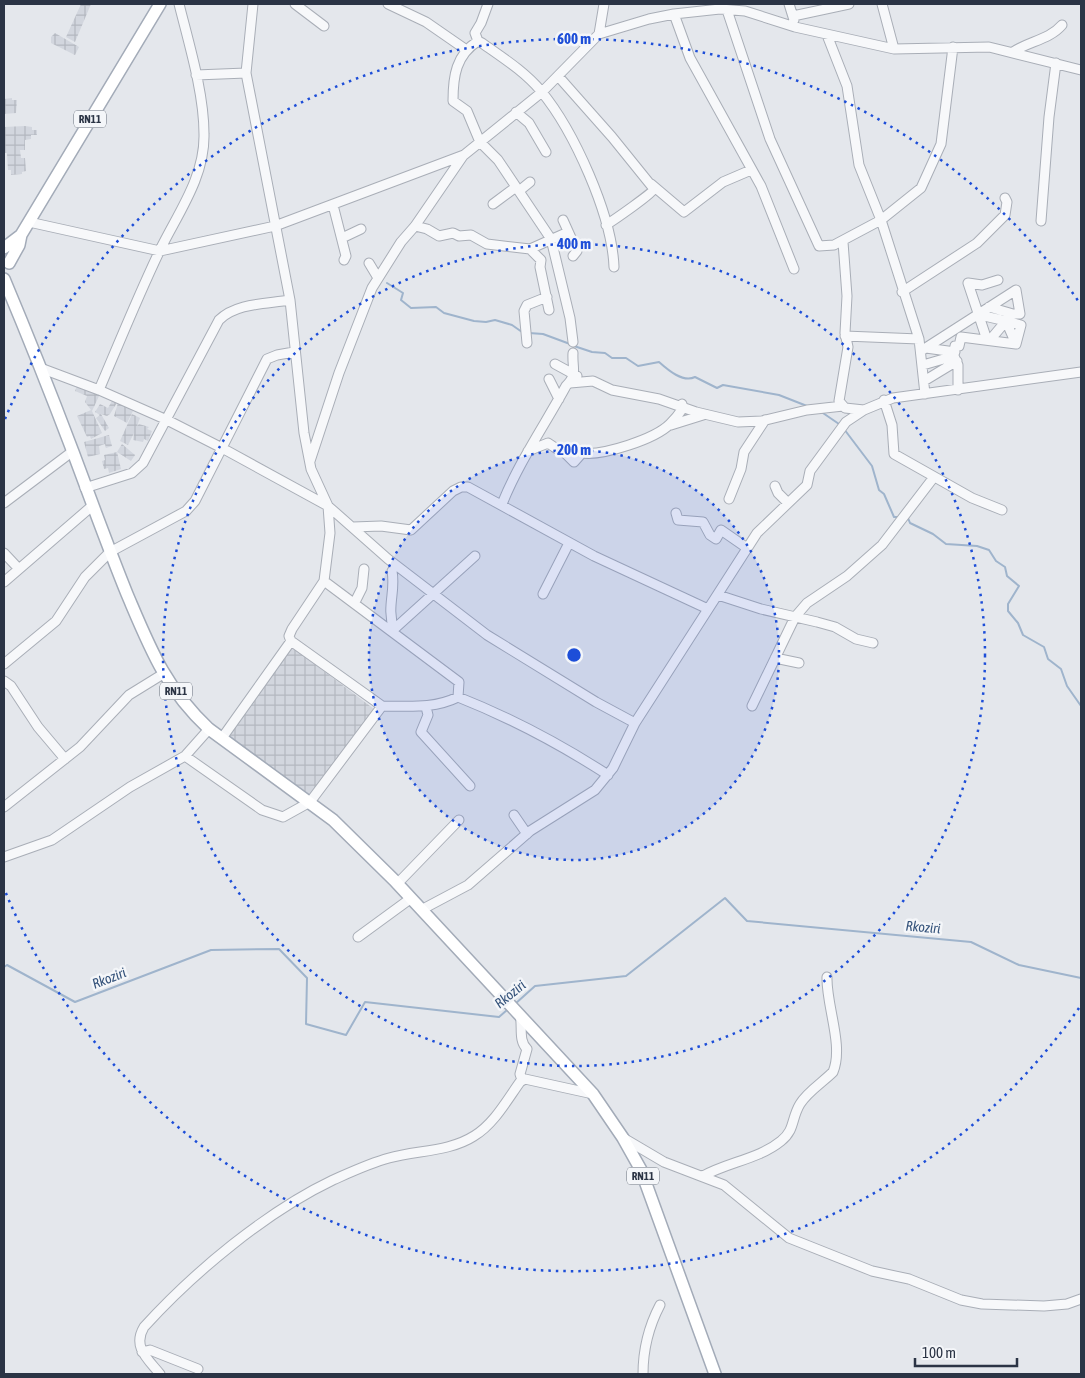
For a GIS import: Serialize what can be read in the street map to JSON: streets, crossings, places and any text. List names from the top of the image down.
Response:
{
  "streets": {
    "main road": ["RN11"]
  },
  "water": ["Rkoziri"],
  "scale_bar": "100 m",
  "rings": ["600 m", "400 m", "200 m"]
}
